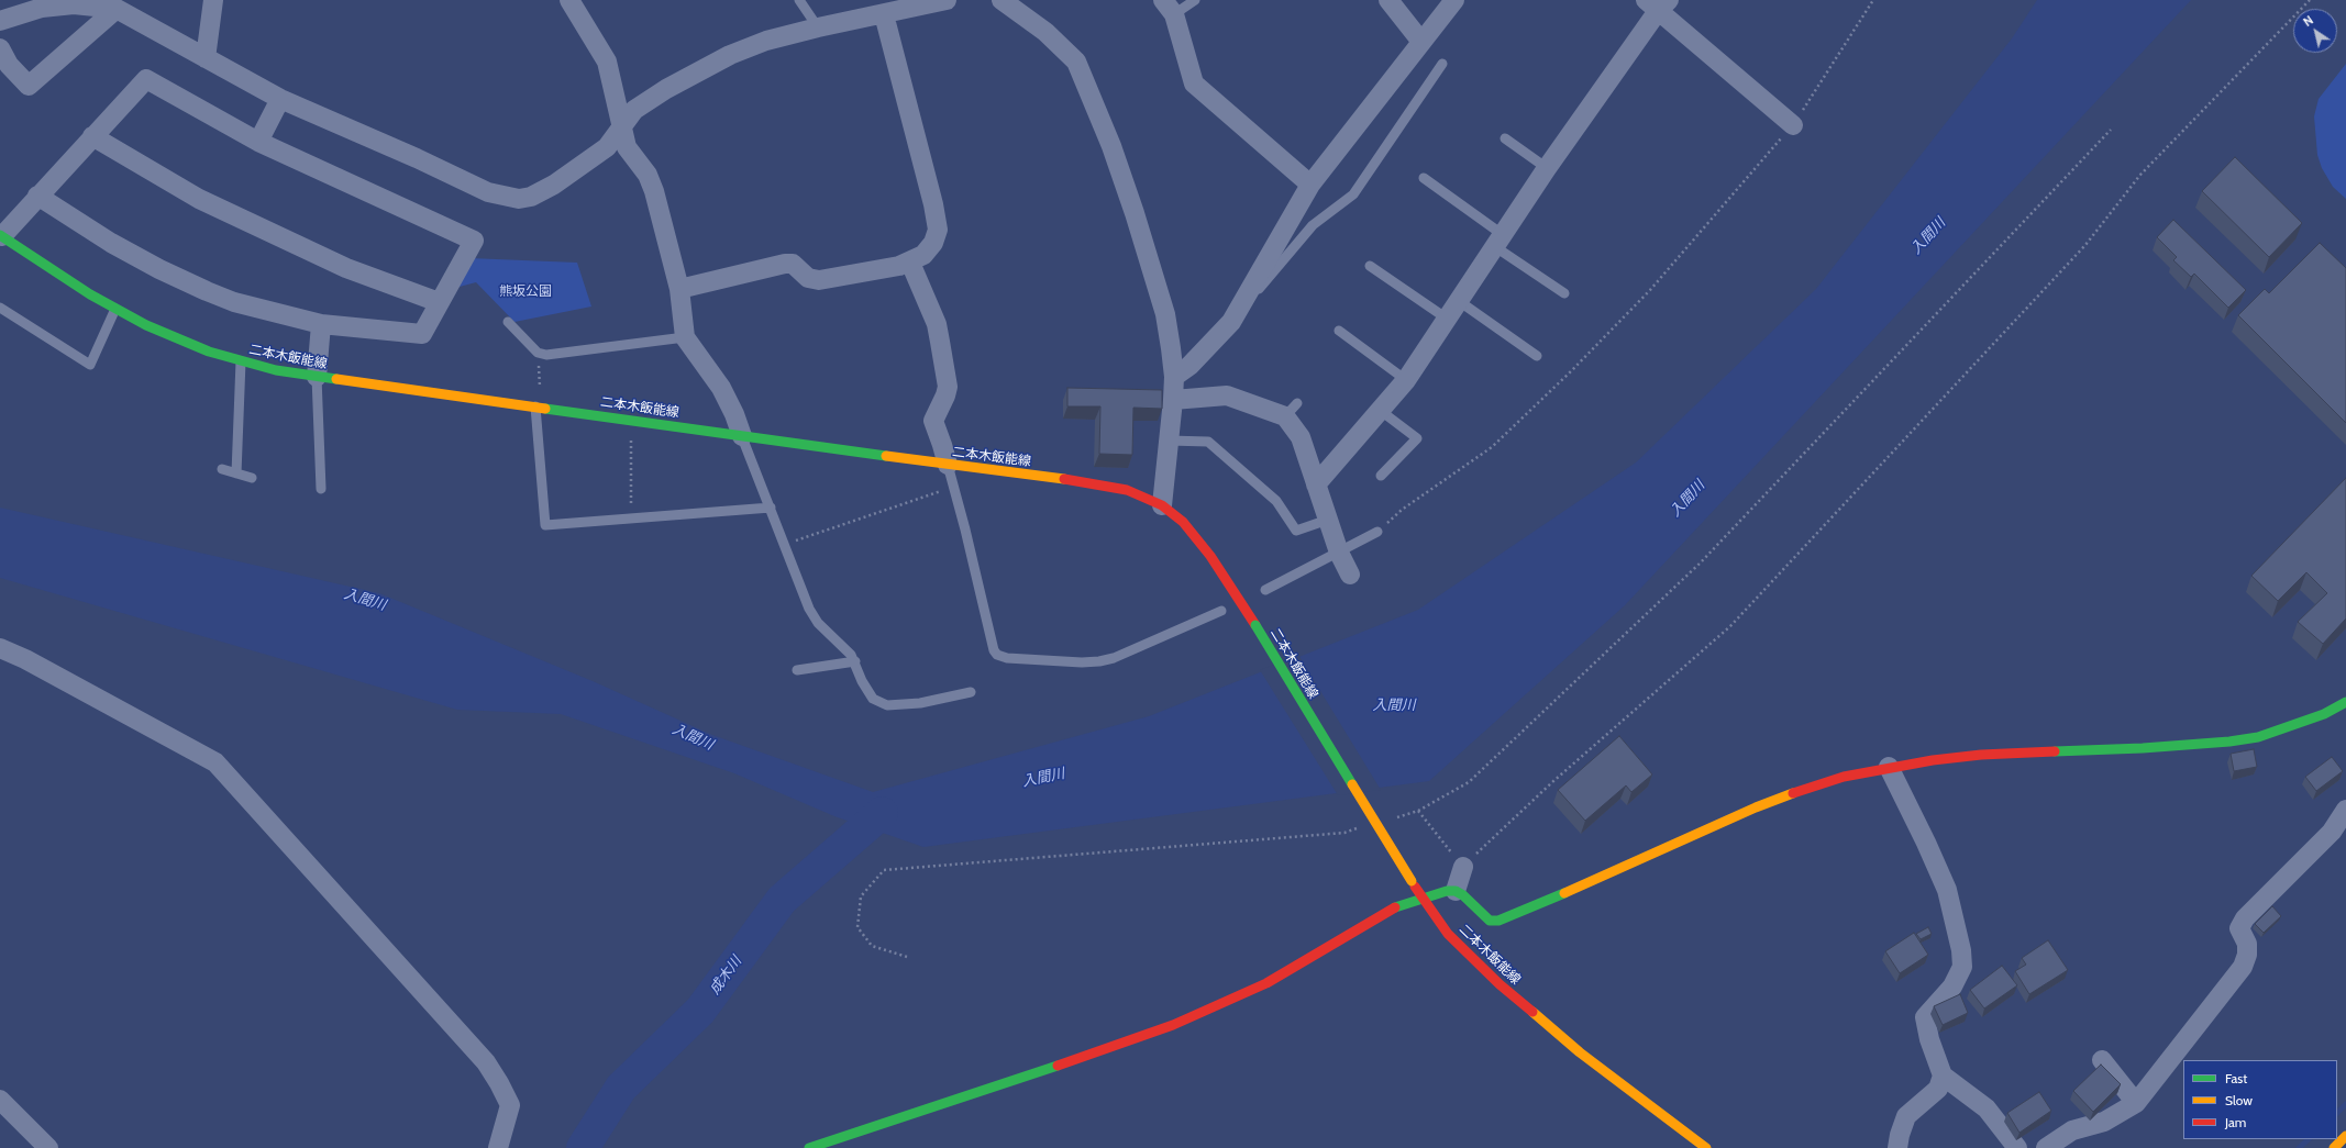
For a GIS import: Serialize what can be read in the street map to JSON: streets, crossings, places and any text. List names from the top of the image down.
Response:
{
  "streets": {
    "main road": ["二本木飯能線"]
  },
  "water": ["入間川", "成木川"],
  "parks": ["熊坂公園"],
  "legend": ["Fast", "Slow", "Jam"],
  "north": "top left"
}
